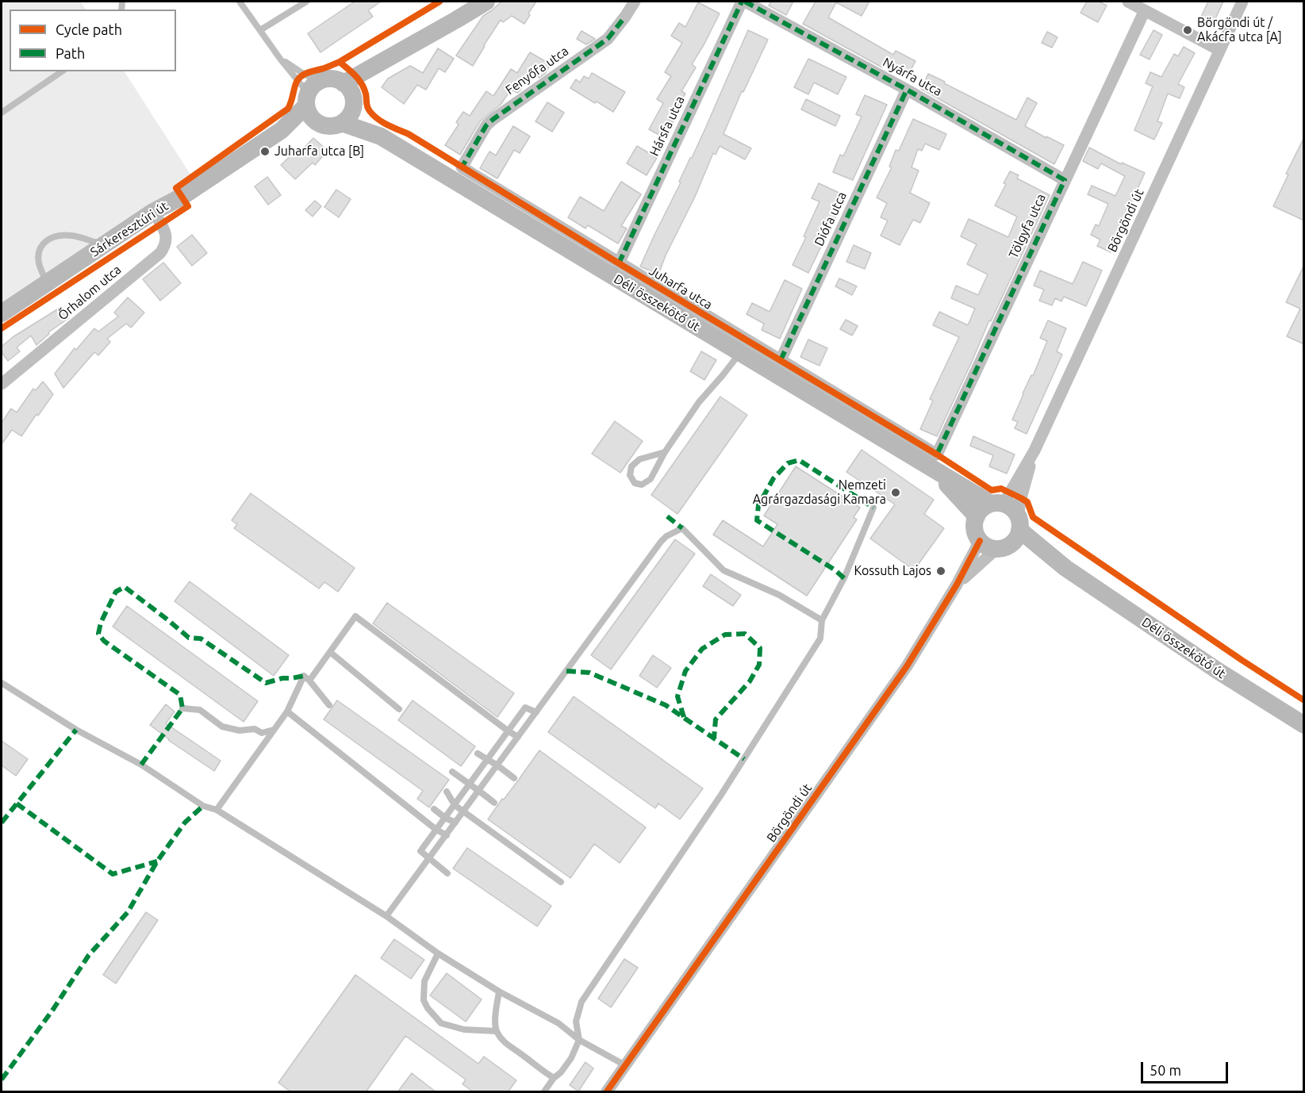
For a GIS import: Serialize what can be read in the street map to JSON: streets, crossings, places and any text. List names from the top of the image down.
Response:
{
  "streets": {
    "main road": ["Sárkeresztúri út", "Déli összekötő út"],
    "street": [
      "Fenyőfa utca",
      "Nyárfa utca",
      "Hársfa utca",
      "Diófa utca",
      "Börgöndi út",
      "Tölgyfa utca",
      "Juharfa utca",
      "Őrhalom utca"
    ]
  },
  "crossings": [
    ["Fenyőfa utca", "Juharfa utca"],
    ["Nyárfa utca", "Hársfa utca"],
    ["Nyárfa utca", "Diófa utca"],
    ["Nyárfa utca", "Tölgyfa utca"],
    ["Hársfa utca", "Juharfa utca"],
    ["Diófa utca", "Juharfa utca"],
    ["Börgöndi út", "Déli összekötő út"],
    ["Tölgyfa utca", "Juharfa utca"],
    ["Tölgyfa utca", "Déli összekötő út"],
    ["Sárkeresztúri út", "Őrhalom utca"],
    ["Sárkeresztúri út", "Déli összekötő út"],
    ["Juharfa utca", "Déli összekötő út"]
  ],
  "places": [
    "Börgöndi út / Akácfa utca [A]",
    "Juharfa utca [B]",
    "Nemzeti Agrárgazdasági Kamara",
    "Kossuth Lajos"
  ],
  "legend": ["Cycle path", "Path"],
  "scale_bar": "50 m"
}
